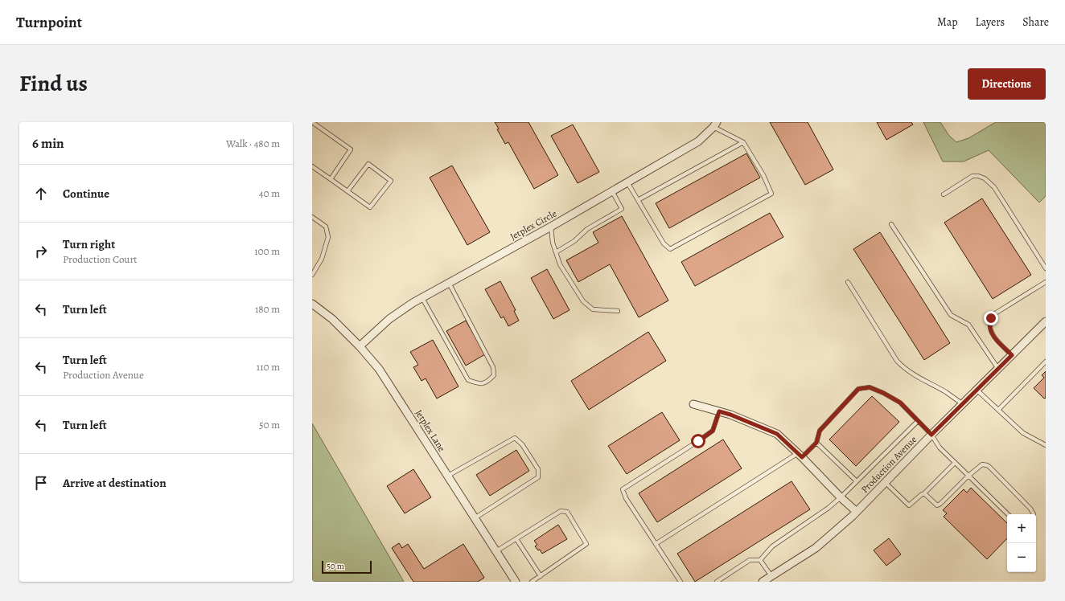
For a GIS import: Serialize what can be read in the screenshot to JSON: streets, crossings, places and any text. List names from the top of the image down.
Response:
{
  "streets": {
    "street": ["Jetplex Circle", "Jetplex Lane", "Production Avenue"]
  },
  "crossings": [
    ["Jetplex Circle", "Jetplex Lane"]
  ],
  "scale_bar": "50 m",
  "page": {
    "header": "Turnpoint",
    "nav": ["Map", "Layers", "Share"],
    "title": "Find us",
    "buttons": "Directions",
    "heading": ["6 min", "Walk · 480 m"],
    "list": [
      ["Continue", "40 m"],
      ["Turn right", "Production Court", "100 m"],
      ["Turn left", "180 m"],
      ["Turn left", "Production Avenue", "110 m"],
      ["Turn left", "50 m"],
      "Arrive at destination"
    ],
    "map_buttons": ["+", "−"],
    "scale": "50 m"
  }
}
